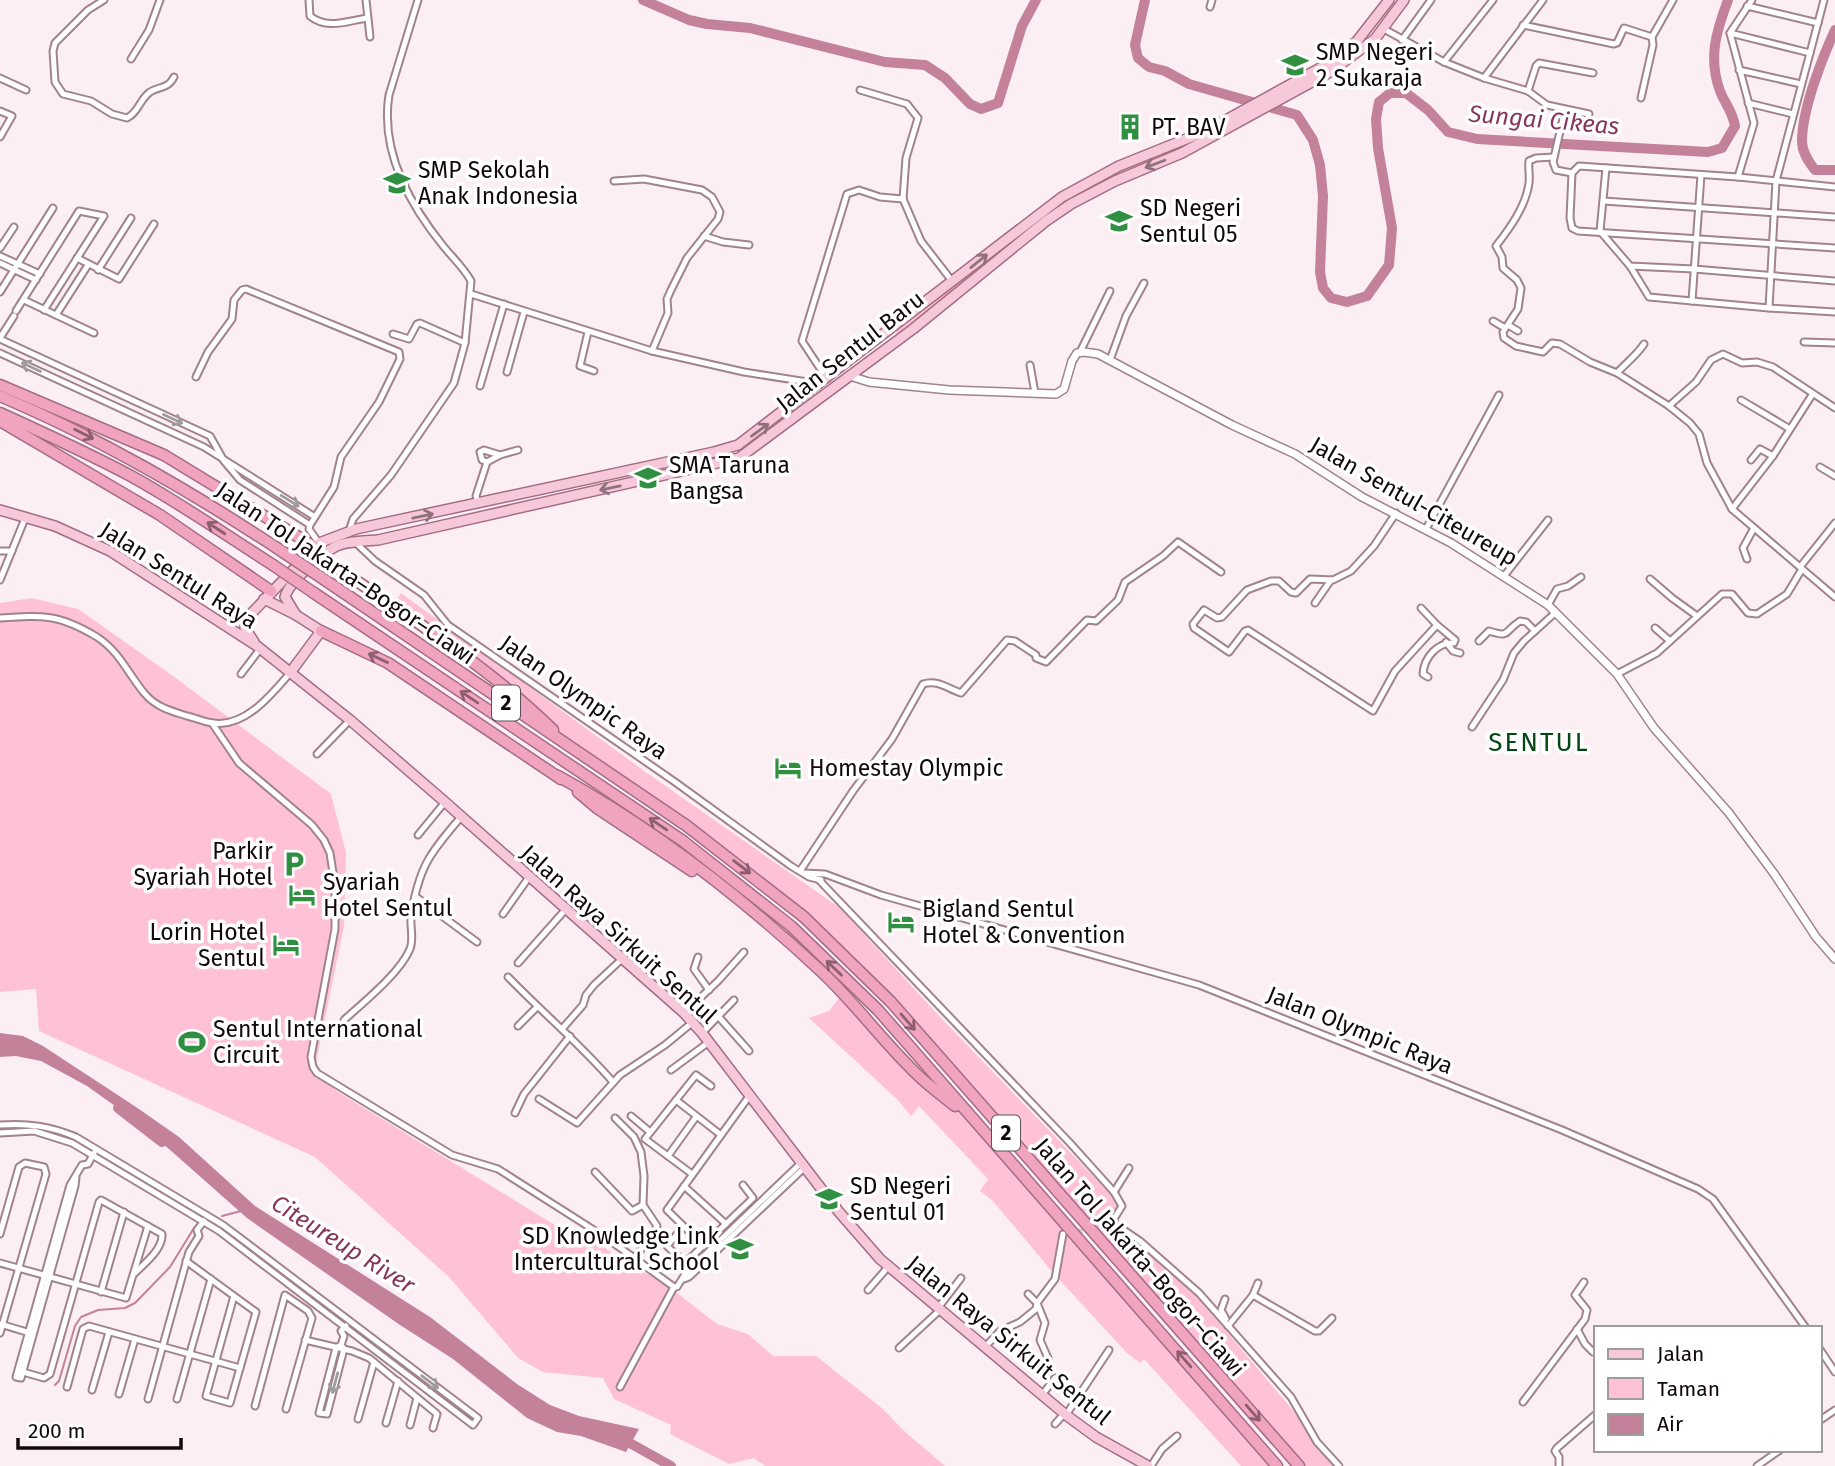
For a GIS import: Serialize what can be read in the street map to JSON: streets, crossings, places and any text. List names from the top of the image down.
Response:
{
  "streets": {
    "highway": ["Jalan Tol Jakarta–Bogor–Ciawi", "2"],
    "main road": ["Jalan Sentul Baru", "Jalan Sentul Raya", "Jalan Raya Sirkuit Sentul"],
    "street": ["Jalan Sentul-Citeureup", "Jalan Olympic Raya"]
  },
  "crossings": [
    ["Jalan Sentul Baru", "Jalan Sentul Raya"],
    ["Jalan Sentul Baru", "Jalan Olympic Raya"],
    ["Jalan Sentul Raya", "Jalan Raya Sirkuit Sentul"]
  ],
  "districts": ["SENTUL"],
  "water": ["Sungai Cikeas", "Citeureup River"],
  "places": {
    "school or university": [
      "SMP Negeri 2 Sukaraja",
      "SMP Sekolah Anak Indonesia",
      "SD Negeri Sentul 05",
      "SMA Taruna Bangsa",
      "SD Negeri Sentul 01",
      "SD Knowledge Link Intercultural School"
    ],
    "building": ["PT. BAV"],
    "hotel": [
      "Homestay Olympic",
      "Syariah Hotel Sentul",
      "Bigland Sentul Hotel & Convention",
      "Lorin Hotel Sentul"
    ],
    "parking": ["Parkir Syariah Hotel"],
    "sports": ["Sentul International Circuit"]
  },
  "legend": ["Jalan", "Taman", "Air"],
  "scale_bar": "200 m"
}
